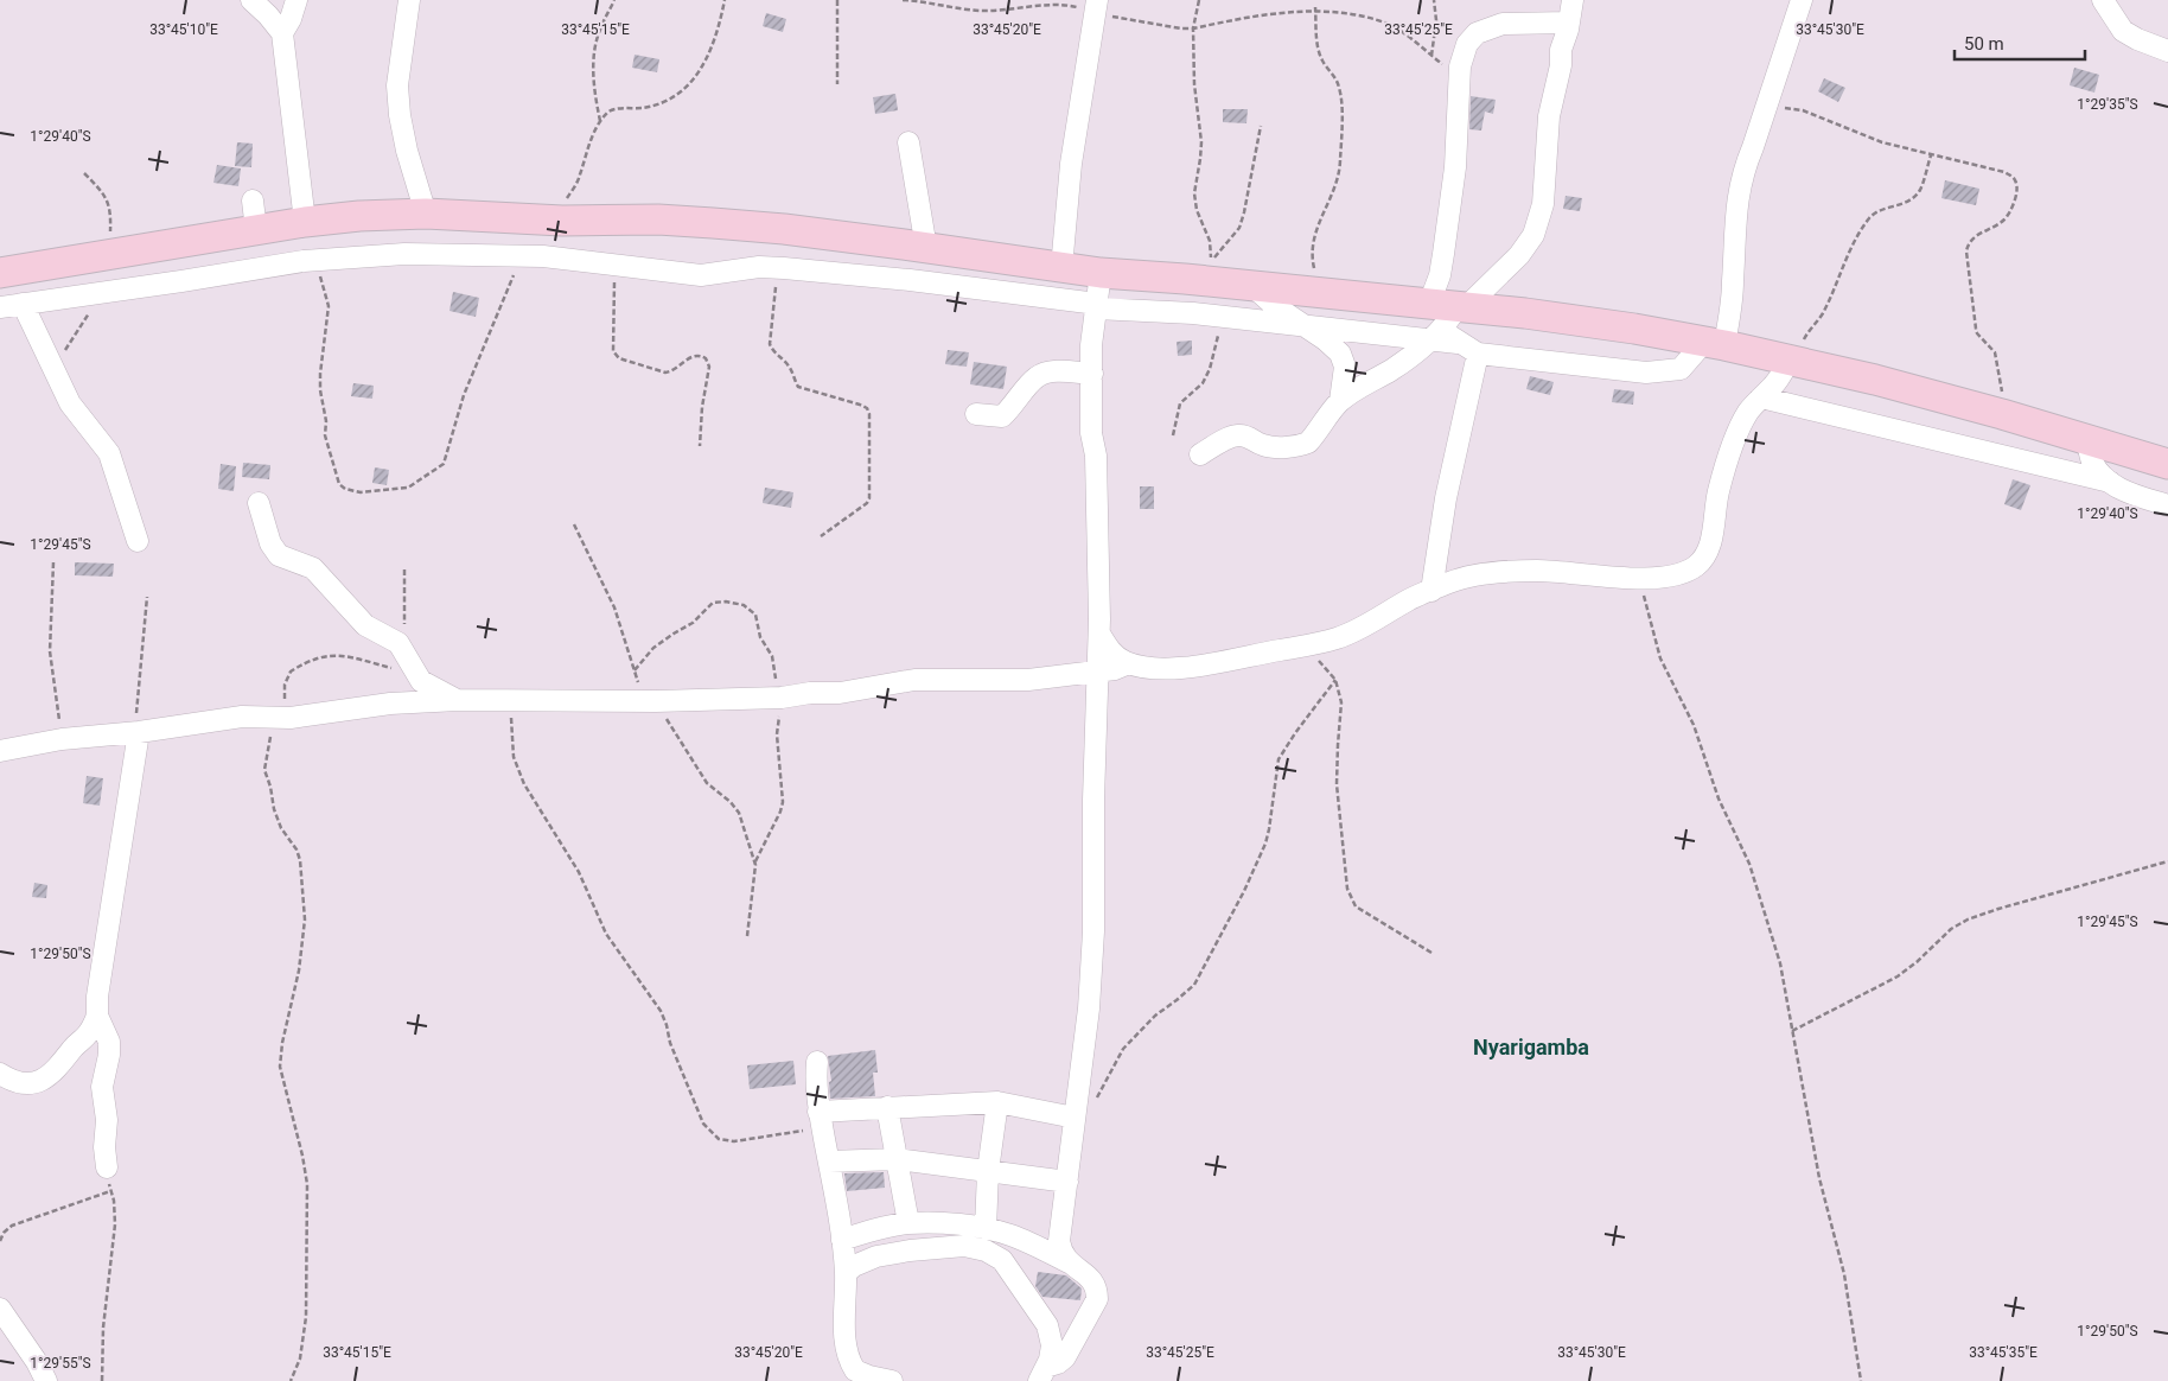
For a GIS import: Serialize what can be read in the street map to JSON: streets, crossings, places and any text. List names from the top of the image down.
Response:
{
  "districts": ["Nyarigamba"],
  "scale_bar": "50 m",
  "coordinates": [
    "33°45'15\"E",
    "33°45'20\"E",
    "33°45'25\"E",
    "33°45'30\"E",
    "33°45'10\"E",
    "1°29'35\"S",
    "1°29'40\"S",
    "1°29'45\"S",
    "1°29'50\"S",
    "33°45'35\"E",
    "1°29'55\"S"
  ]
}
